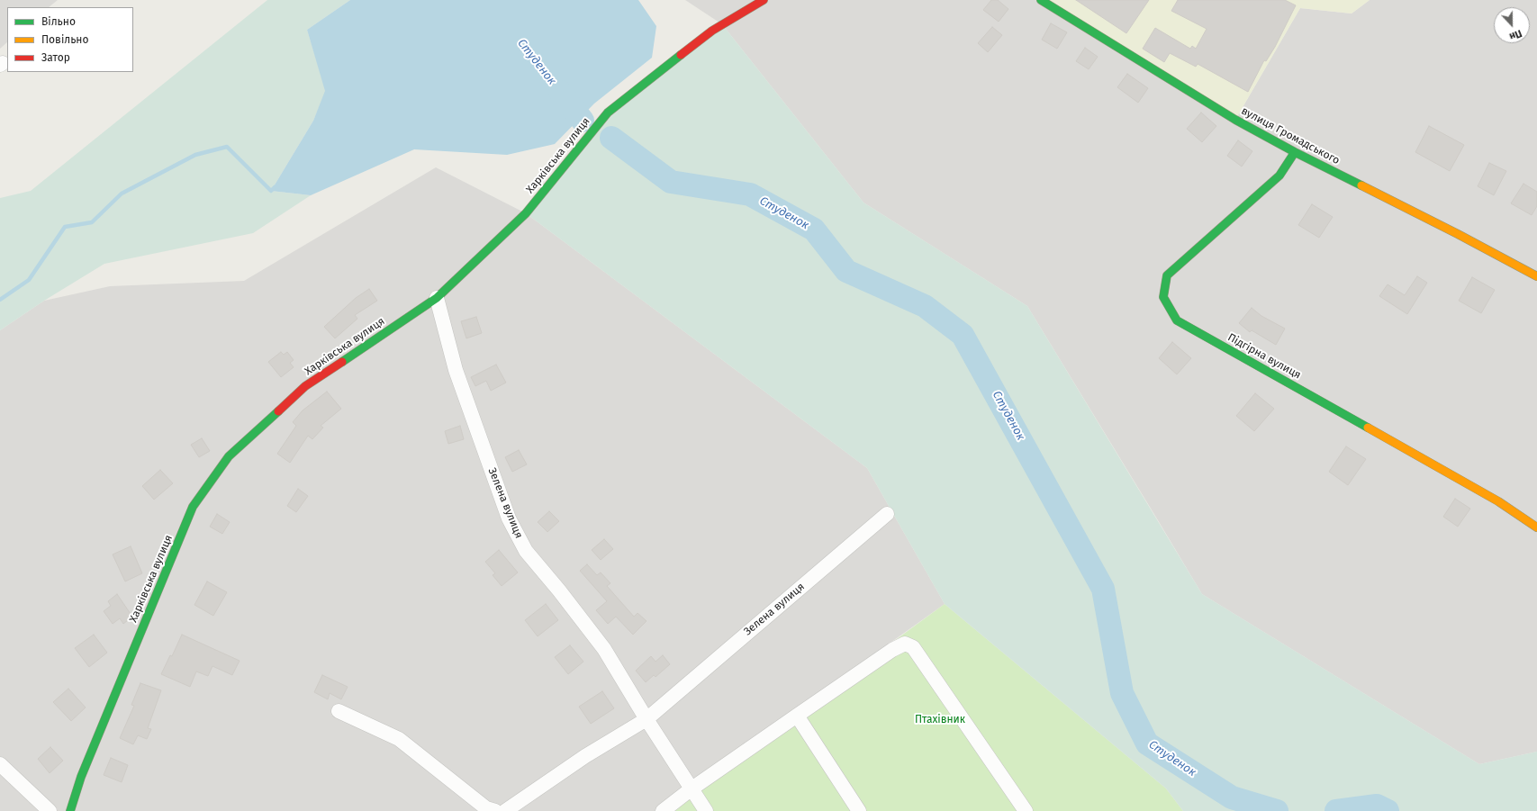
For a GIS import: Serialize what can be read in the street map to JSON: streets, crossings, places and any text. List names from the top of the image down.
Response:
{
  "streets": {
    "street": [
      "вулиця Громадського",
      "Харківська вулиця",
      "Підгірна вулиця",
      "Зелена вулиця"
    ]
  },
  "crossings": [
    ["вулиця Громадського", "Підгірна вулиця"],
    ["Харківська вулиця", "Зелена вулиця"]
  ],
  "water": ["Студенок"],
  "parks": ["Птахівник"],
  "legend": ["Вільно", "Повільно", "Затор"],
  "north": "bottom"
}
